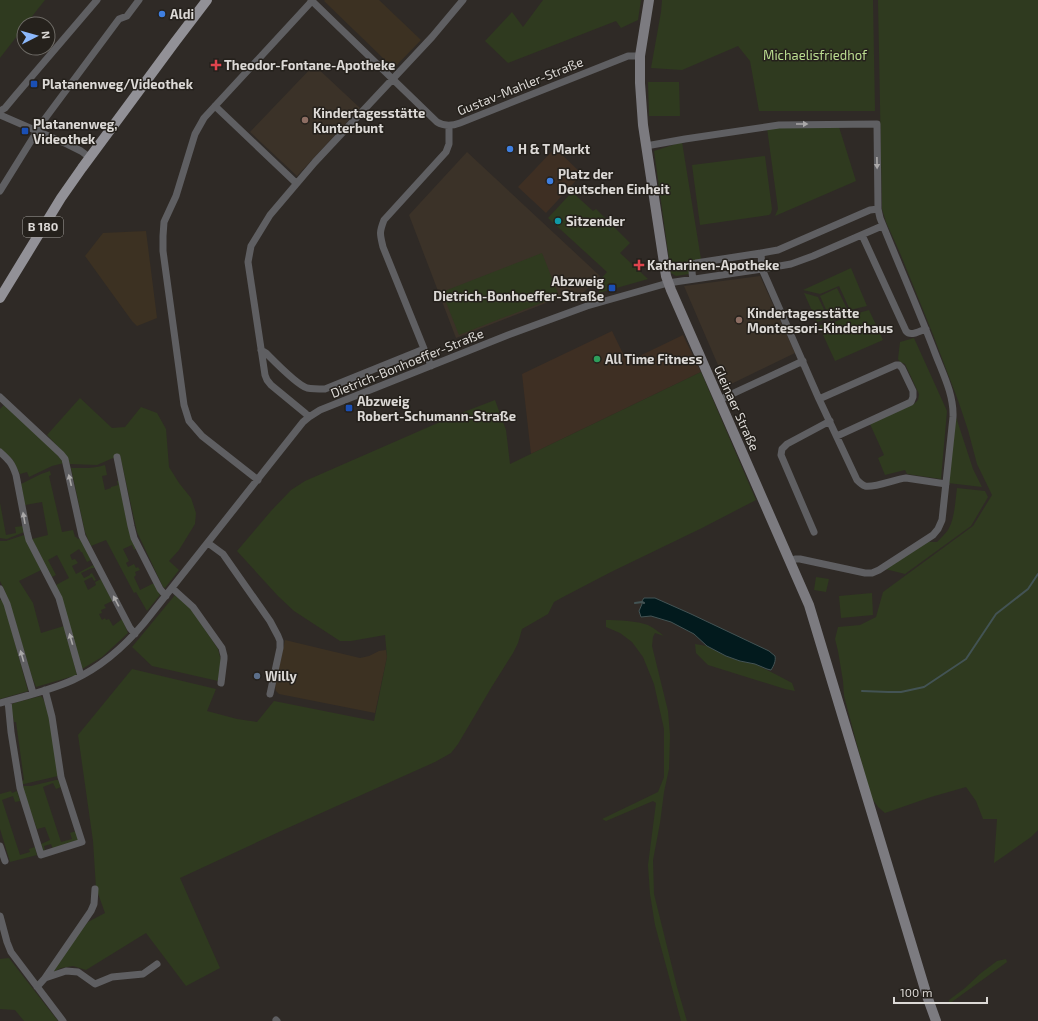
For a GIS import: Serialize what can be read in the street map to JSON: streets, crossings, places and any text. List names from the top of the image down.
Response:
{
  "streets": {
    "main road": ["B 180"],
    "street": ["Gustav-Mahler-Straße", "Dietrich-Bonhoeffer-Straße", "Gleinaer Straße"]
  },
  "crossings": [
    ["Gustav-Mahler-Straße", "Dietrich-Bonhoeffer-Straße"],
    ["Gustav-Mahler-Straße", "Gleinaer Straße"],
    ["Dietrich-Bonhoeffer-Straße", "Gleinaer Straße"]
  ],
  "parks": ["Michaelisfriedhof"],
  "places": {
    "other": [
      "Aldi",
      "Kindertagesstätte Kunterbunt",
      "H & T Markt",
      "Platz der Deutschen Einheit",
      "Sitzender",
      "Kindertagesstätte Montessori-Kinderhaus",
      "All Time Fitness",
      "Willy"
    ],
    "health": ["Theodor-Fontane-Apotheke", "Katharinen-Apotheke"],
    "transit": [
      "Platanenweg/Videothek",
      "Platanenweg, Videothek",
      "Abzweig Dietrich-Bonhoeffer-Straße",
      "Abzweig Robert-Schumann-Straße"
    ]
  },
  "scale_bar": "100 m",
  "north": "right"
}
